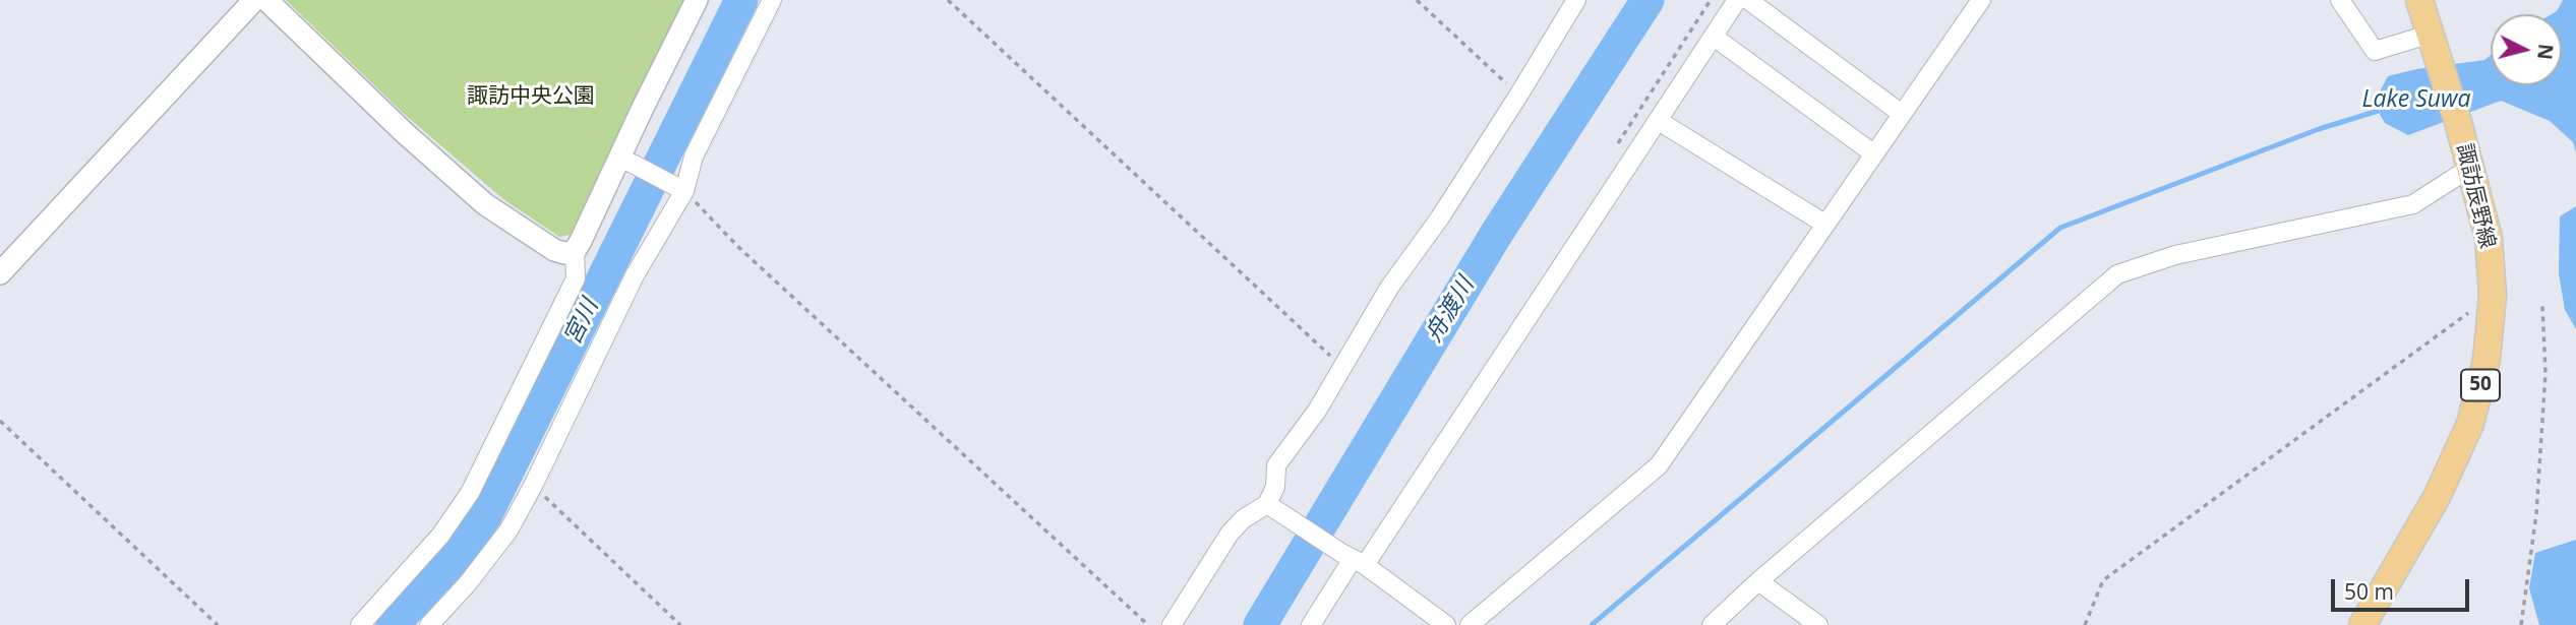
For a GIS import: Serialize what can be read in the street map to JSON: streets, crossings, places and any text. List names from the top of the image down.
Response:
{
  "streets": {
    "main road": ["諏訪辰野線", "50"]
  },
  "water": ["Lake Suwa", "舟渡川", "宮川"],
  "parks": ["諏訪中央公園"],
  "scale_bar": "50 m",
  "north": "right"
}
